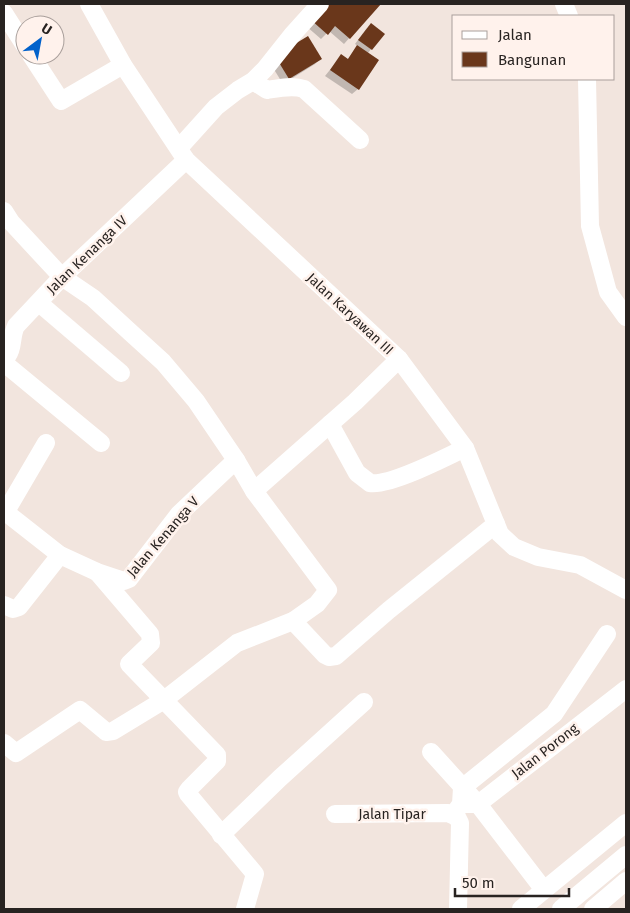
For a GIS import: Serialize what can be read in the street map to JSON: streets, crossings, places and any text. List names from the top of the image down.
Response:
{
  "streets": {
    "street": [
      "Jalan Kenanga IV",
      "Jalan Karyawan III",
      "Jalan Kenanga V",
      "Jalan Porong",
      "Jalan Tipar"
    ]
  },
  "crossings": [
    ["Jalan Kenanga IV", "Jalan Karyawan III"],
    ["Jalan Porong", "Jalan Tipar"]
  ],
  "legend": ["Jalan", "Bangunan"],
  "scale_bar": "50 m",
  "north": "top right"
}
